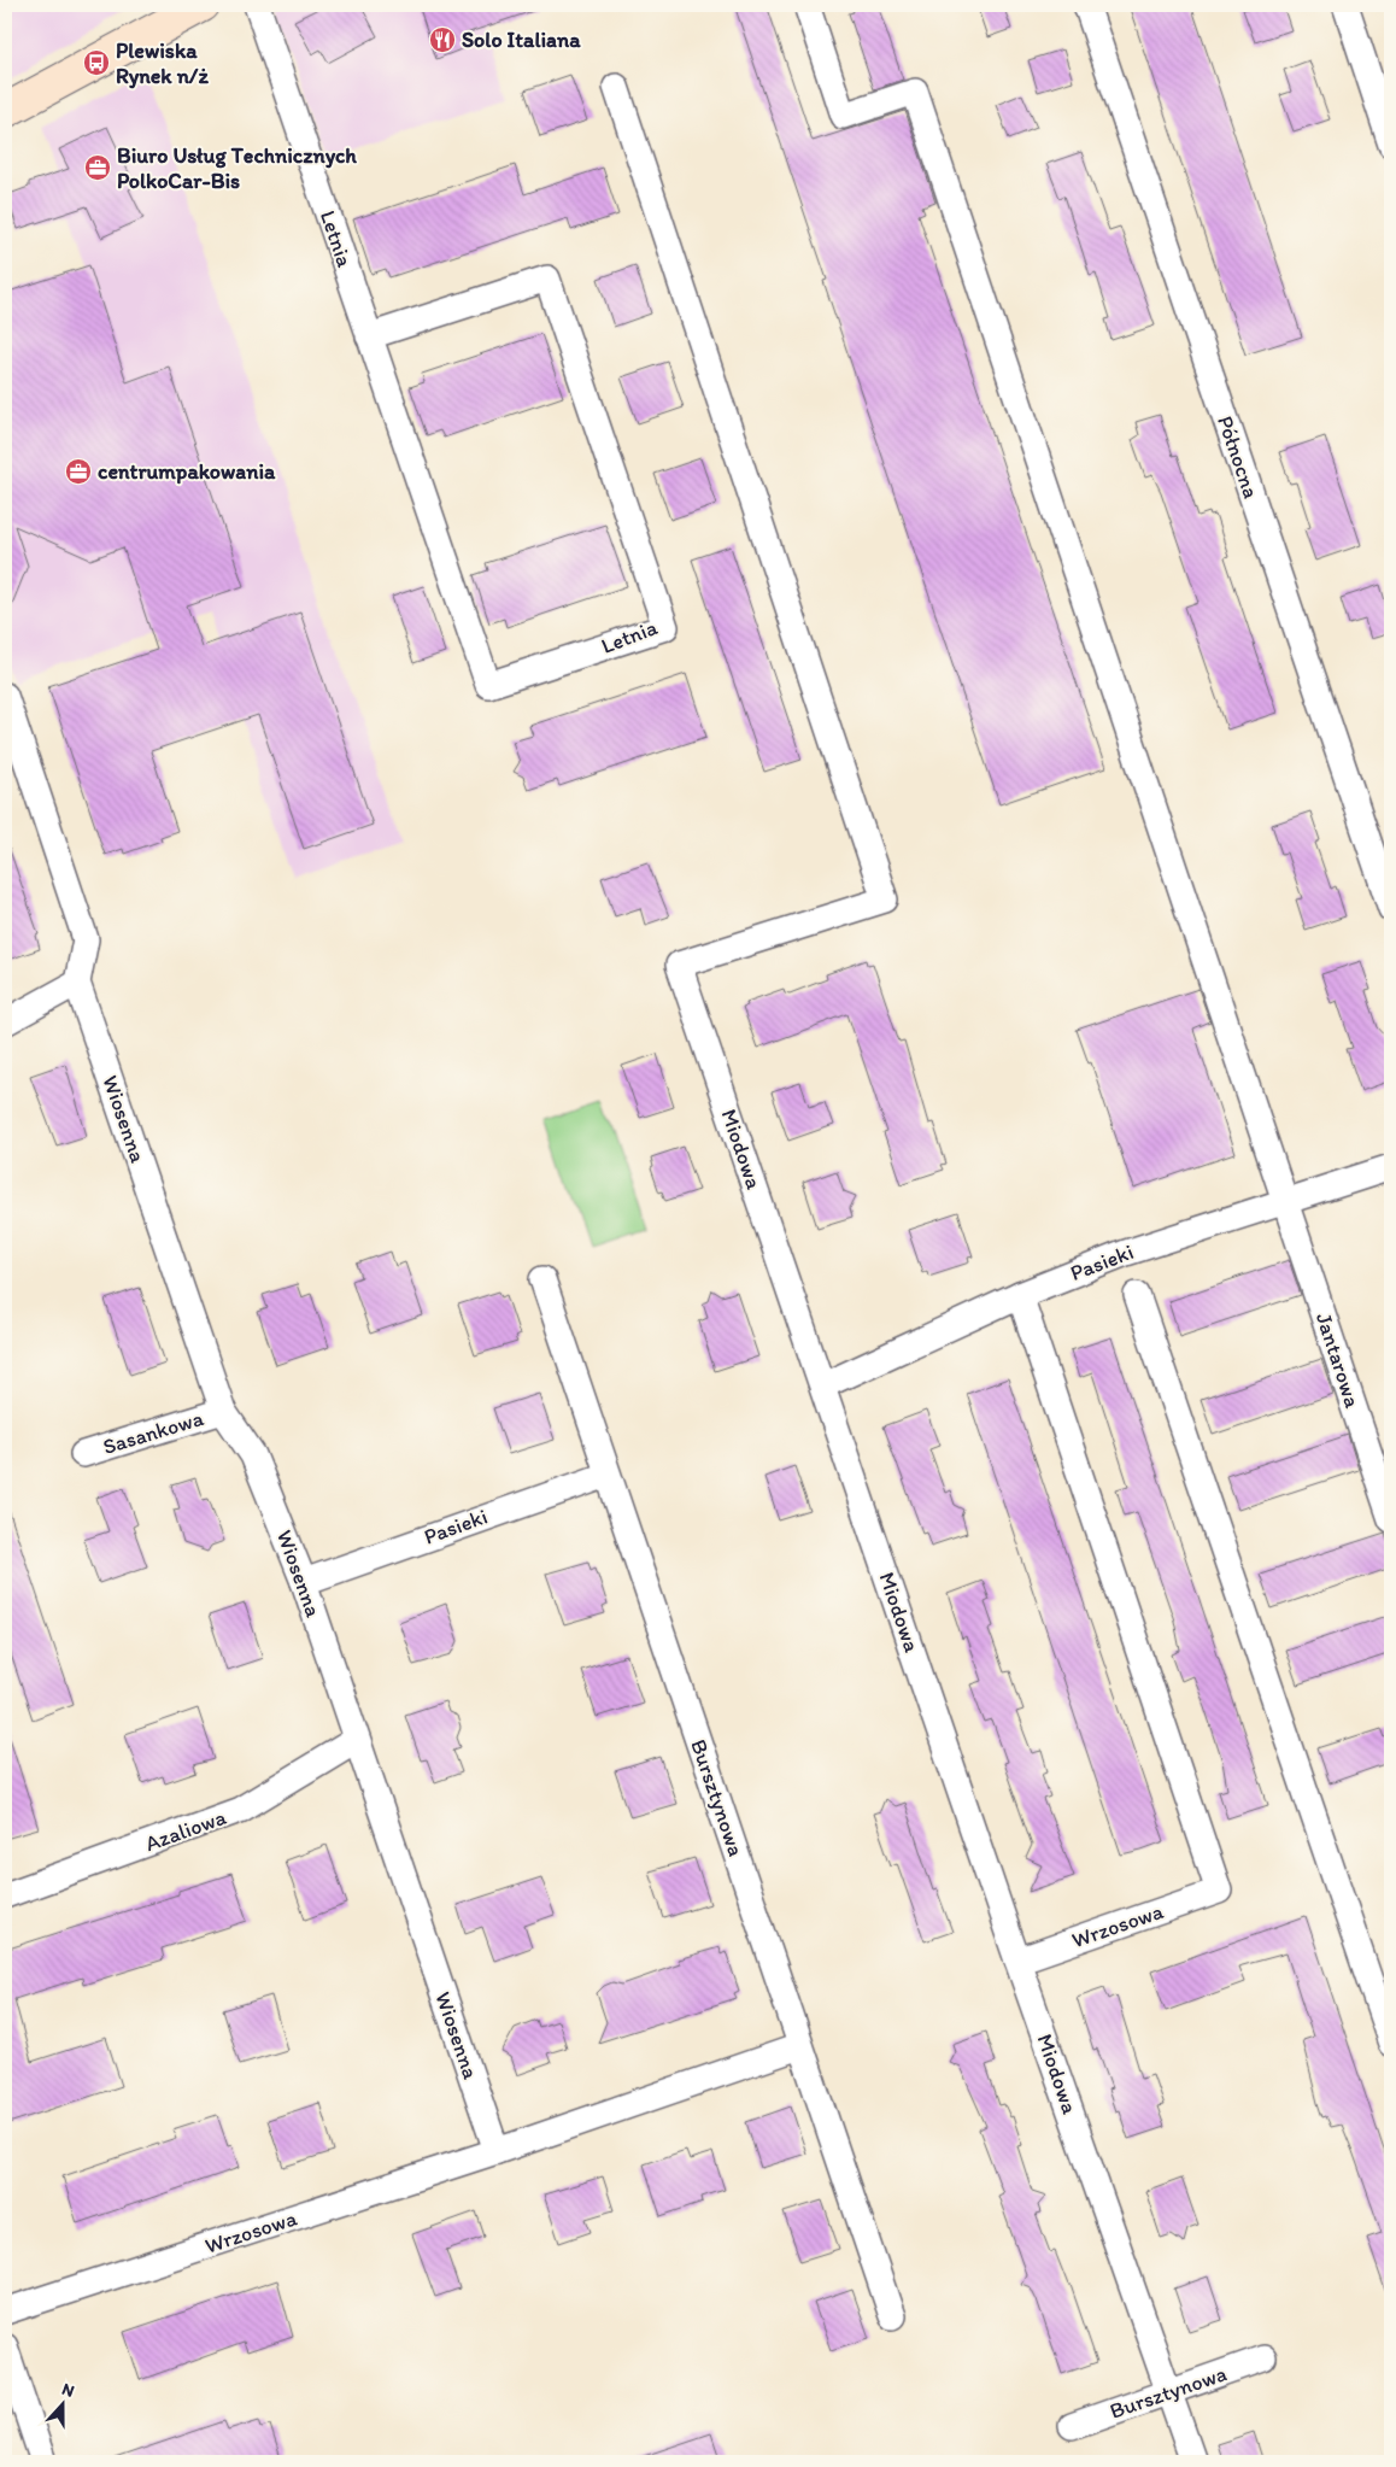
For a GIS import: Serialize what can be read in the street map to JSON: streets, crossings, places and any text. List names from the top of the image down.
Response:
{
  "streets": {
    "street": [
      "Letnia",
      "Północna",
      "Wiosenna",
      "Miodowa",
      "Pasieki",
      "Jantarowa",
      "Sasankowa",
      "Bursztynowa",
      "Azaliowa",
      "Wrzosowa"
    ]
  },
  "crossings": [
    ["Wiosenna", "Pasieki"],
    ["Wiosenna", "Sasankowa"],
    ["Wiosenna", "Azaliowa"],
    ["Wiosenna", "Wrzosowa"],
    ["Miodowa", "Pasieki"],
    ["Miodowa", "Bursztynowa"],
    ["Miodowa", "Wrzosowa"],
    ["Pasieki", "Jantarowa"],
    ["Pasieki", "Bursztynowa"],
    ["Pasieki", "Wrzosowa"]
  ],
  "places": {
    "restaurant": ["Solo Italiana"],
    "bus stop": ["Plewiska Rynek n/ż"],
    "office": ["Biuro Usług Technicznych PolkoCar-Bis", "centrumpakowania"]
  },
  "north": "top"
}
